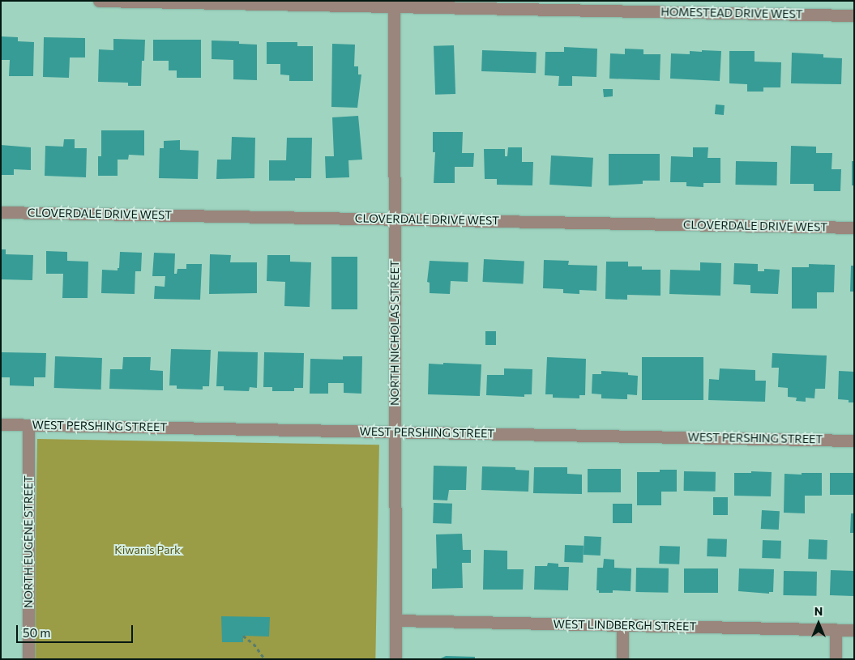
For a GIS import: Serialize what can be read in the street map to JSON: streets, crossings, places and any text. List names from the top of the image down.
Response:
{
  "streets": {
    "street": [
      "HOMESTEAD DRIVE WEST",
      "CLOVERDALE DRIVE WEST",
      "NORTH NICHOLAS STREET",
      "WEST PERSHING STREET",
      "NORTH EUGENE STREET",
      "WEST LINDBERGH STREET"
    ]
  },
  "crossings": [
    ["HOMESTEAD DRIVE WEST", "NORTH NICHOLAS STREET"],
    ["CLOVERDALE DRIVE WEST", "NORTH NICHOLAS STREET"],
    ["NORTH NICHOLAS STREET", "WEST PERSHING STREET"],
    ["NORTH NICHOLAS STREET", "WEST LINDBERGH STREET"],
    ["WEST PERSHING STREET", "NORTH EUGENE STREET"]
  ],
  "parks": ["Kiwanis Park"],
  "scale_bar": "50 m",
  "north": "top"
}
